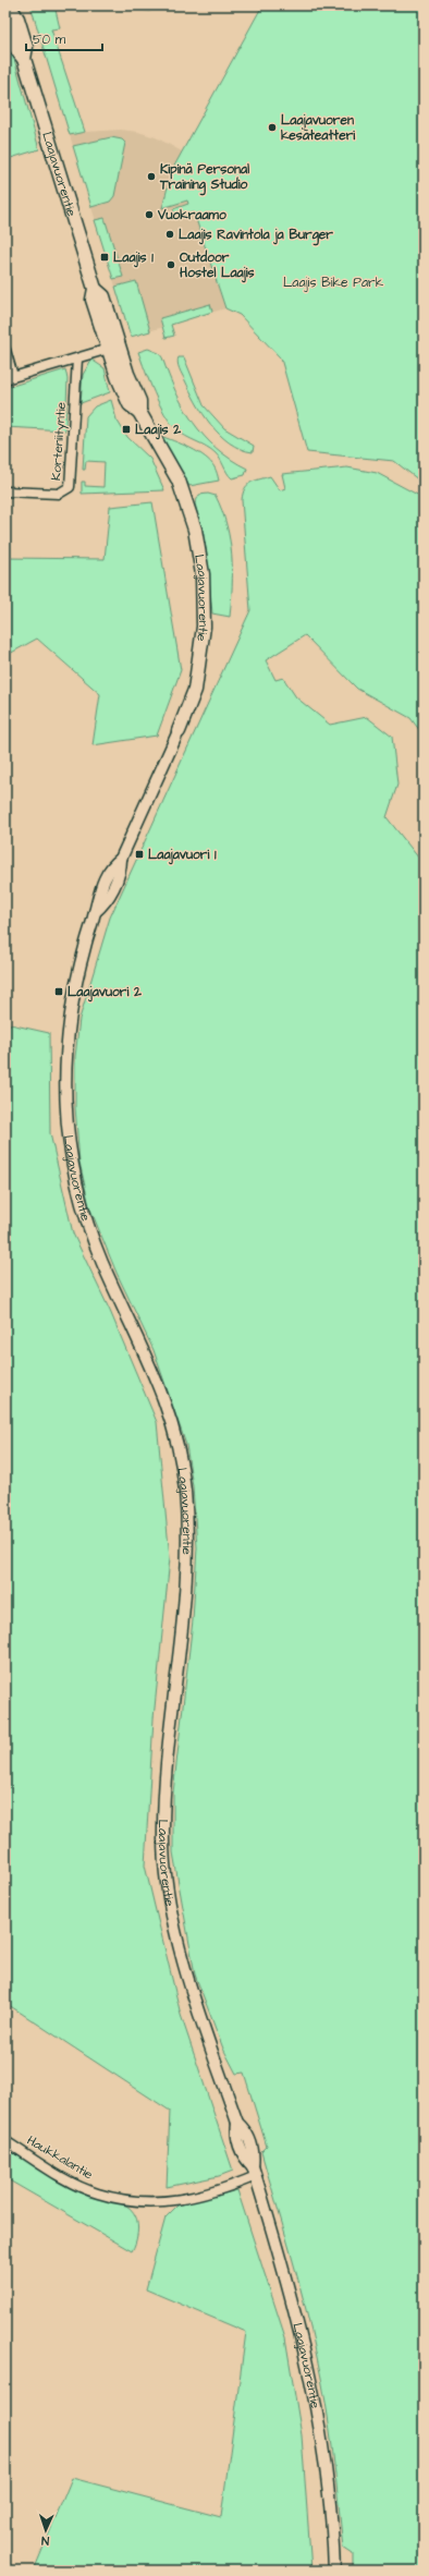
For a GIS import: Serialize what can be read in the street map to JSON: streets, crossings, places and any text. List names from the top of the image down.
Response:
{
  "streets": {
    "main road": ["Laajavuorentie"],
    "street": ["Korteniityntie", "Haukkalantie"]
  },
  "crossings": [
    ["Laajavuorentie", "Haukkalantie"]
  ],
  "parks": ["Laajis Bike Park"],
  "places": {
    "other": [
      "Laajavuoren kesäteatteri",
      "Kipinä Personal Training Studio",
      "Vuokraamo",
      "Laajis Ravintola ja Burger",
      "Outdoor Hostel Laajis"
    ],
    "transit": [
      "Laajis 1",
      "Laajis 2",
      "Laajavuori 1",
      "Laajavuori 2"
    ]
  },
  "scale_bar": "50 m",
  "north": "bottom"
}
